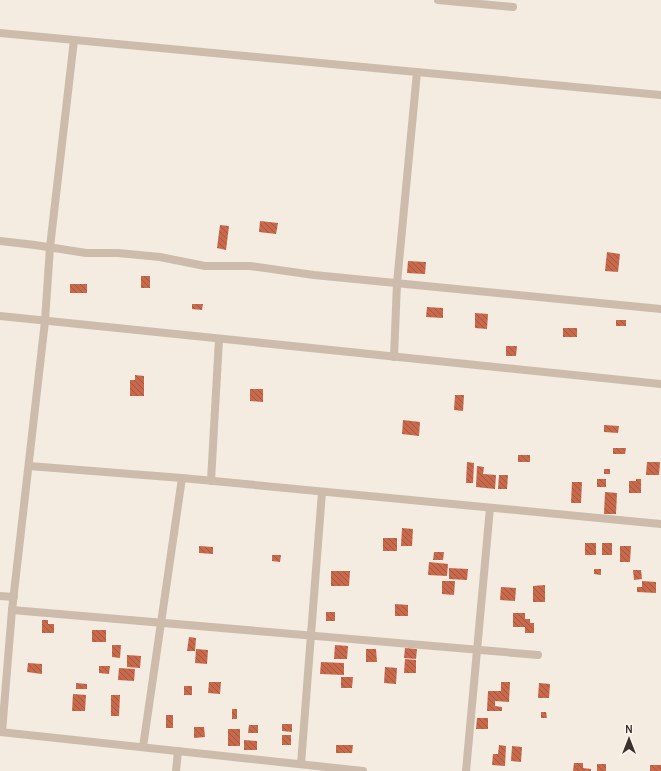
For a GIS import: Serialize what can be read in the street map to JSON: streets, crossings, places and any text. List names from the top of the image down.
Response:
{
  "north": "top"
}
